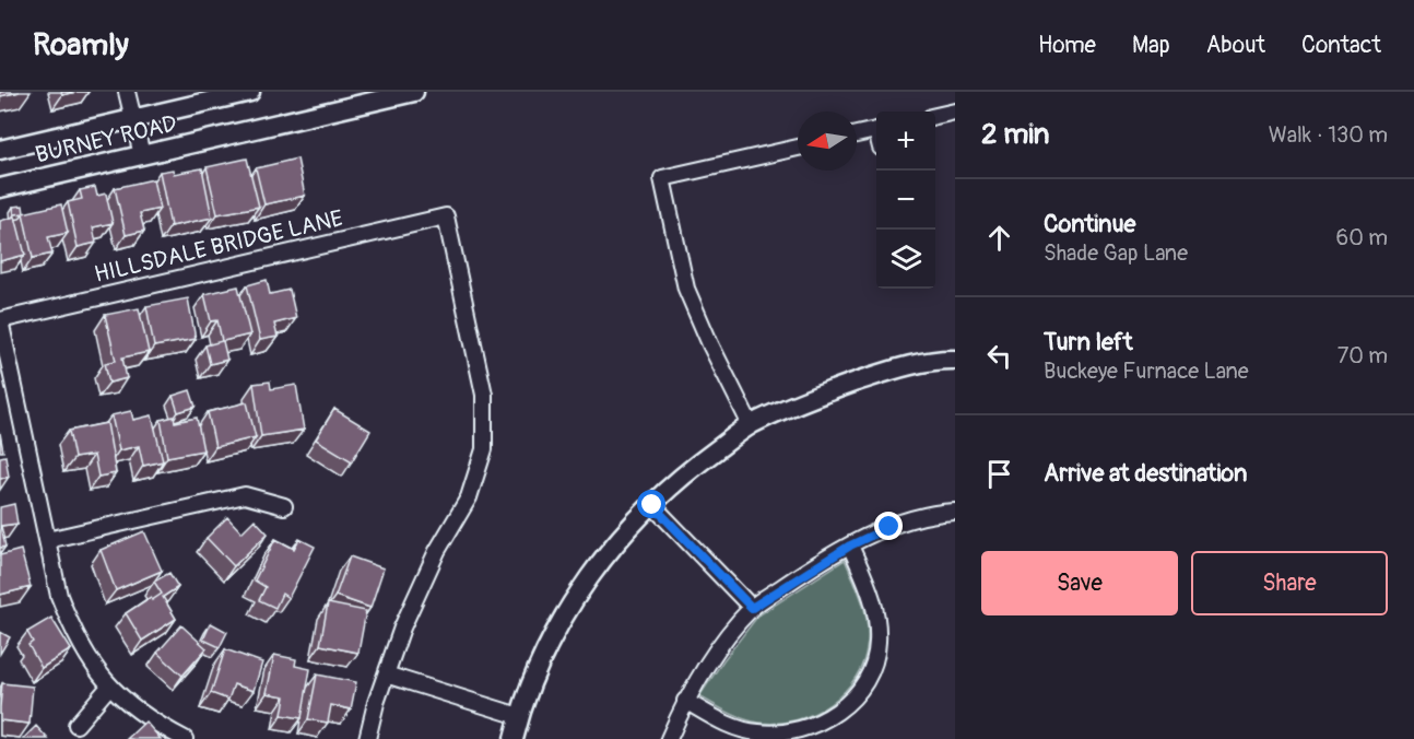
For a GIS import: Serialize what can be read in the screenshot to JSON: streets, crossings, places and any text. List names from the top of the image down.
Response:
{
  "streets": {
    "street": ["BURNEY ROAD", "HILLSDALE BRIDGE LANE"]
  },
  "north": "left",
  "page": {
    "header": "Roamly",
    "nav": [
      "Home",
      "Map",
      "About",
      "Contact"
    ],
    "heading": ["2 min", "Walk · 130 m"],
    "map_buttons": ["+", "−"],
    "list": [
      ["Continue", "Shade Gap Lane", "60 m"],
      ["Turn left", "Buckeye Furnace Lane", "70 m"],
      "Arrive at destination"
    ],
    "buttons": ["Save", "Share"]
  }
}
